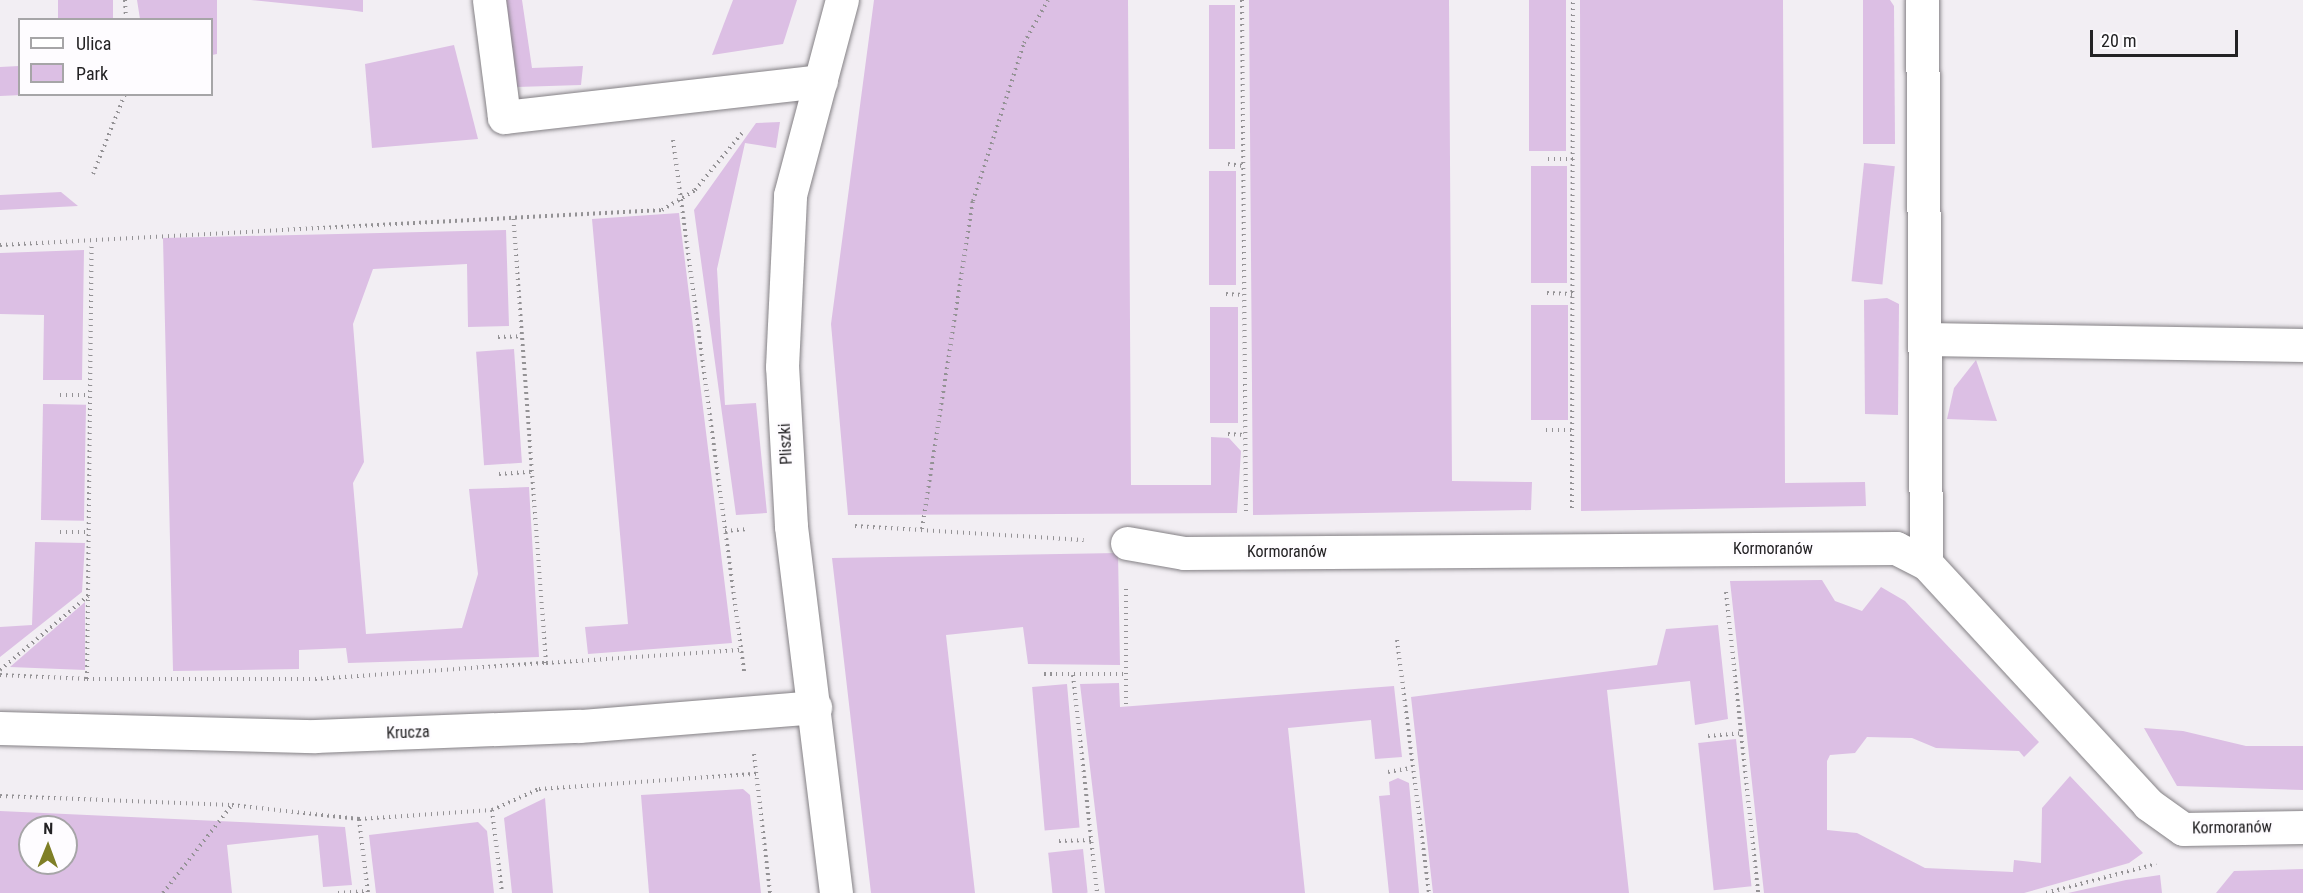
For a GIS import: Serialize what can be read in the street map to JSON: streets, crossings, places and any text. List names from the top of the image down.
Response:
{
  "streets": {
    "street": ["Pliszki", "Kormoranów", "Krucza"]
  },
  "crossings": [
    ["Pliszki", "Krucza"]
  ],
  "legend": ["Ulica", "Park"],
  "scale_bar": "20 m",
  "north": "top"
}
